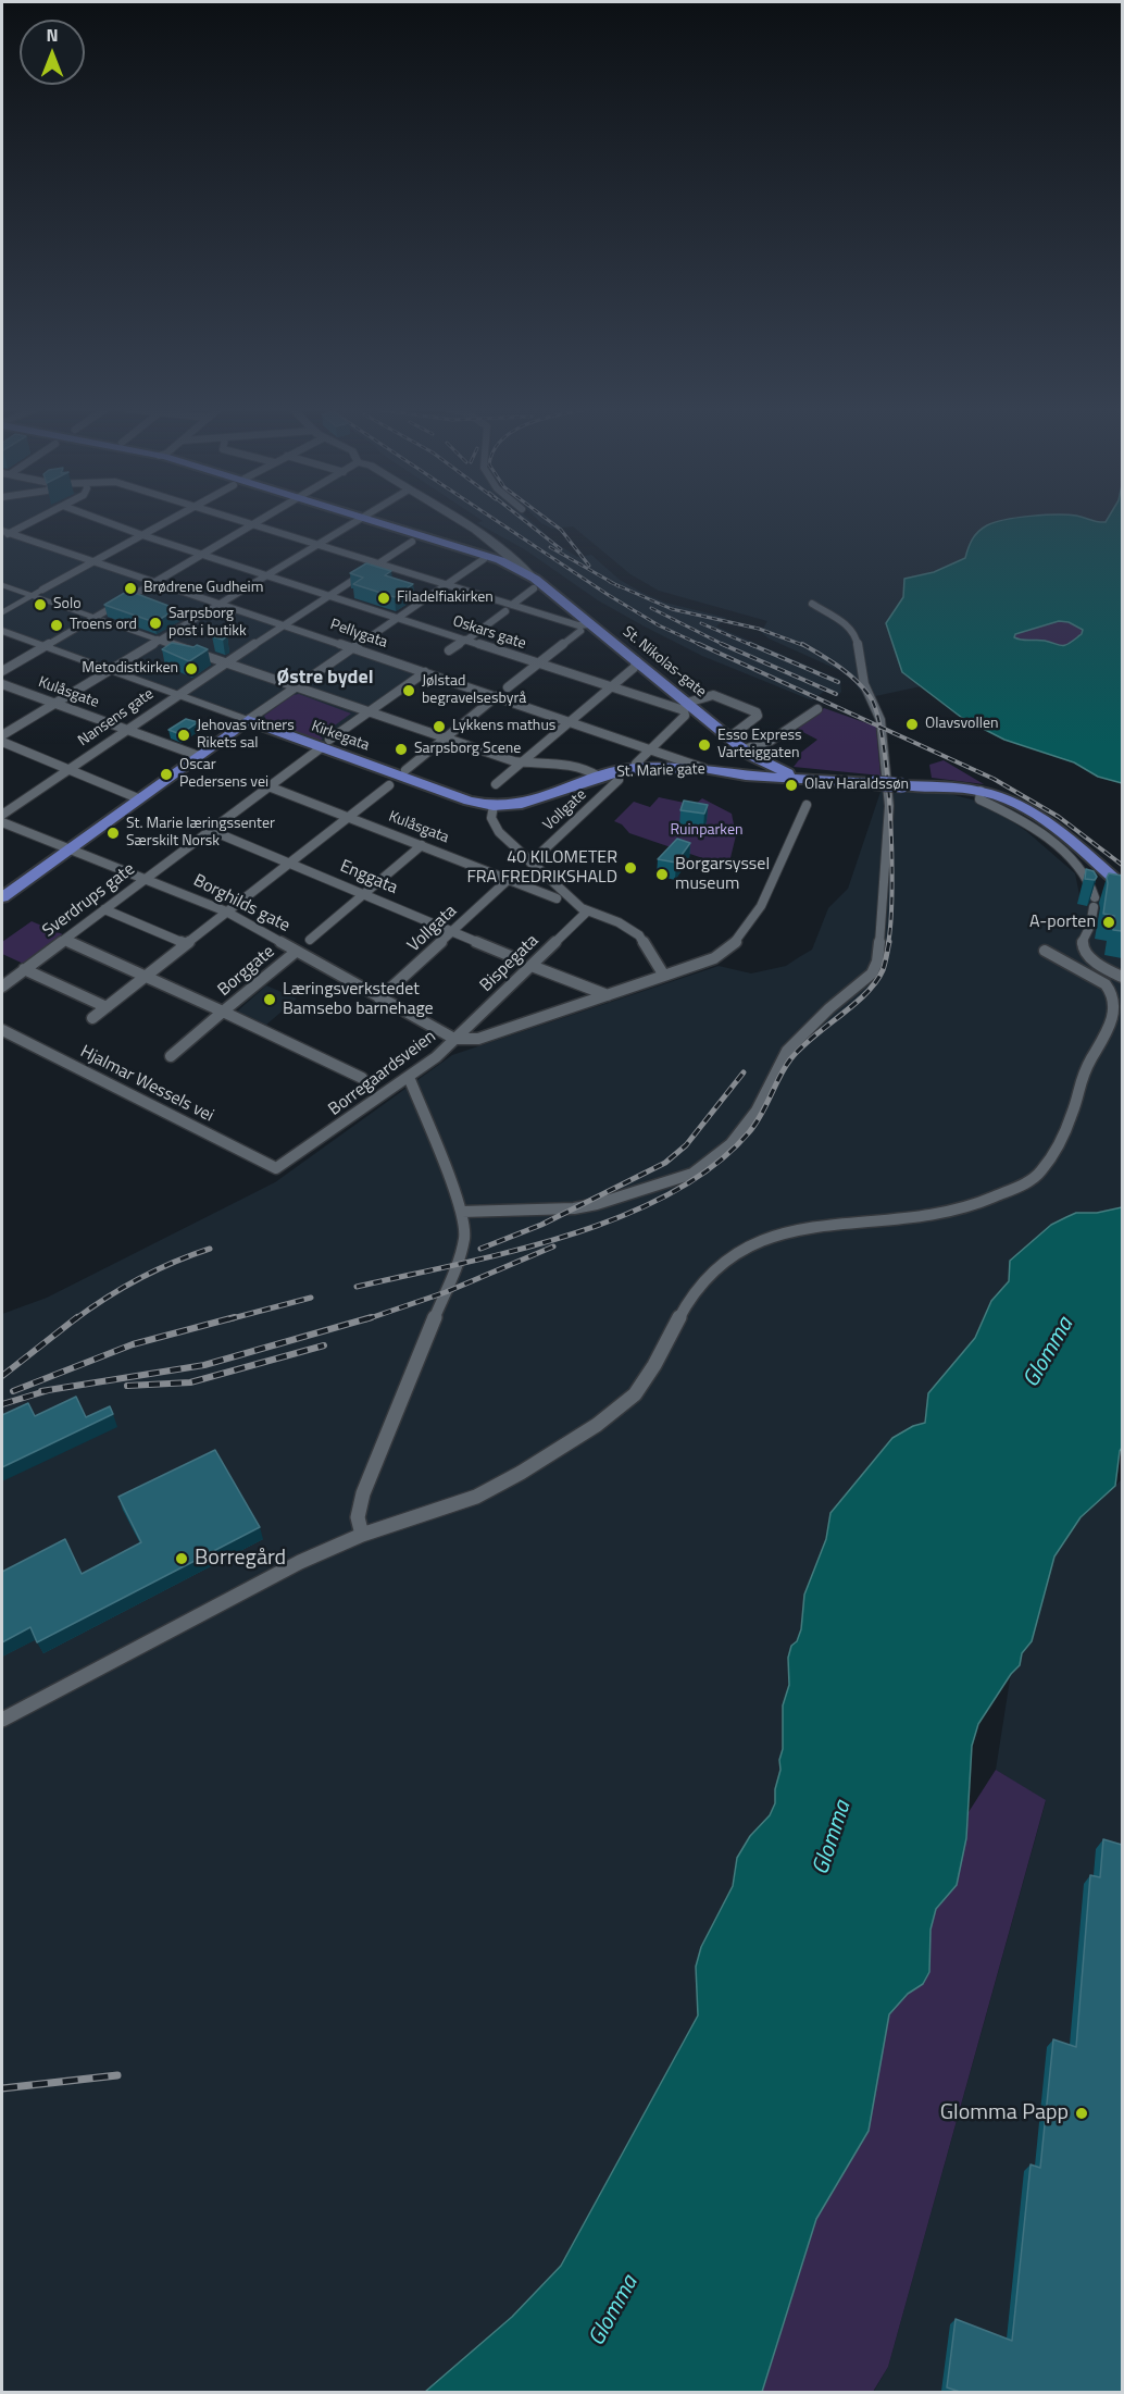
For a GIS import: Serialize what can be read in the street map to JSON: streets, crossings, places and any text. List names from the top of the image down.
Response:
{
  "streets": {
    "main road": ["St. Nikolas-gate", "Kirkegata", "St. Marie gate"],
    "street": [
      "Oskars gate",
      "Pellygata",
      "Kulåsgate",
      "Nansens gate",
      "Vollgate",
      "Kulåsgata",
      "Enggata",
      "Sverdrups gate",
      "Borghilds gate",
      "Vollgata",
      "Bispegata",
      "Borggate",
      "Borregaardsveien",
      "Hjalmar Wessels vei"
    ]
  },
  "crossings": [
    ["Oskars gate", "St. Nikolas-gate"],
    ["Oskars gate", "Nansens gate"],
    ["Pellygata", "Nansens gate"],
    ["Pellygata", "St. Marie gate"],
    ["Pellygata", "Sverdrups gate"],
    ["St. Nikolas-gate", "St. Marie gate"],
    ["Kulåsgate", "Nansens gate"],
    ["Nansens gate", "Kirkegata"],
    ["Nansens gate", "St. Marie gate"],
    ["Kirkegata", "St. Marie gate"],
    ["Kirkegata", "Sverdrups gate"],
    ["St. Marie gate", "Sverdrups gate"],
    ["Kulåsgata", "Sverdrups gate"],
    ["Kulåsgata", "Vollgata"],
    ["Enggata", "Sverdrups gate"],
    ["Enggata", "Vollgata"],
    ["Sverdrups gate", "Borghilds gate"],
    ["Sverdrups gate", "Borggate"],
    ["Borghilds gate", "Vollgata"],
    ["Borghilds gate", "Bispegata"],
    ["Borghilds gate", "Borggate"],
    ["Borghilds gate", "Borregaardsveien"],
    ["Bispegata", "Borregaardsveien"],
    ["Borregaardsveien", "Hjalmar Wessels vei"]
  ],
  "districts": ["Østre bydel"],
  "water": ["Glomma"],
  "parks": ["Ruinparken"],
  "places": [
    "Brødrene Gudheim",
    "Filadelfiakirken",
    "Solo",
    "Sarpsborg post i butikk",
    "Troens ord",
    "Metodistkirken",
    "Jølstad begravelsesbyrå",
    "Olavsvollen",
    "Lykkens mathus",
    "Jehovas vitners Rikets sal",
    "Esso Express Varteiggaten",
    "Sarpsborg Scene",
    "Oscar Pedersens vei",
    "Olav Haraldssøn",
    "St. Marie læringssenter Særskilt Norsk",
    "40 KILOMETER FRA FREDRIKSHALD",
    "Borgarsyssel museum",
    "A-porten",
    "Læringsverkstedet Bamsebo barnehage",
    "Borregård",
    "Glomma Papp"
  ],
  "north": "top"
}
